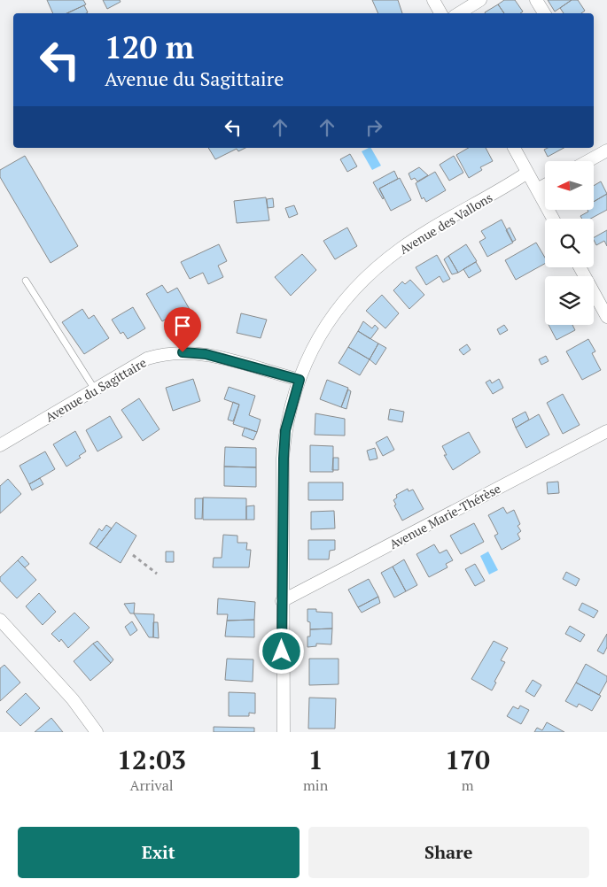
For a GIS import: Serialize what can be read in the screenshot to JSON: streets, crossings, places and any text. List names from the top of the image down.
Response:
{
  "streets": {
    "street": ["Avenue des Vallons", "Avenue du Sagittaire", "Avenue Marie-Thérèse"]
  },
  "crossings": [
    ["Avenue des Vallons", "Avenue du Sagittaire"],
    ["Avenue des Vallons", "Avenue Marie-Thérèse"]
  ],
  "north": "left",
  "page": {
    "turn": ["120 m", "Avenue du Sagittaire"],
    "eta": [
      "12:03",
      "Arrival",
      "1",
      "min",
      "170",
      "m"
    ],
    "buttons": ["Exit", "Share"]
  }
}
